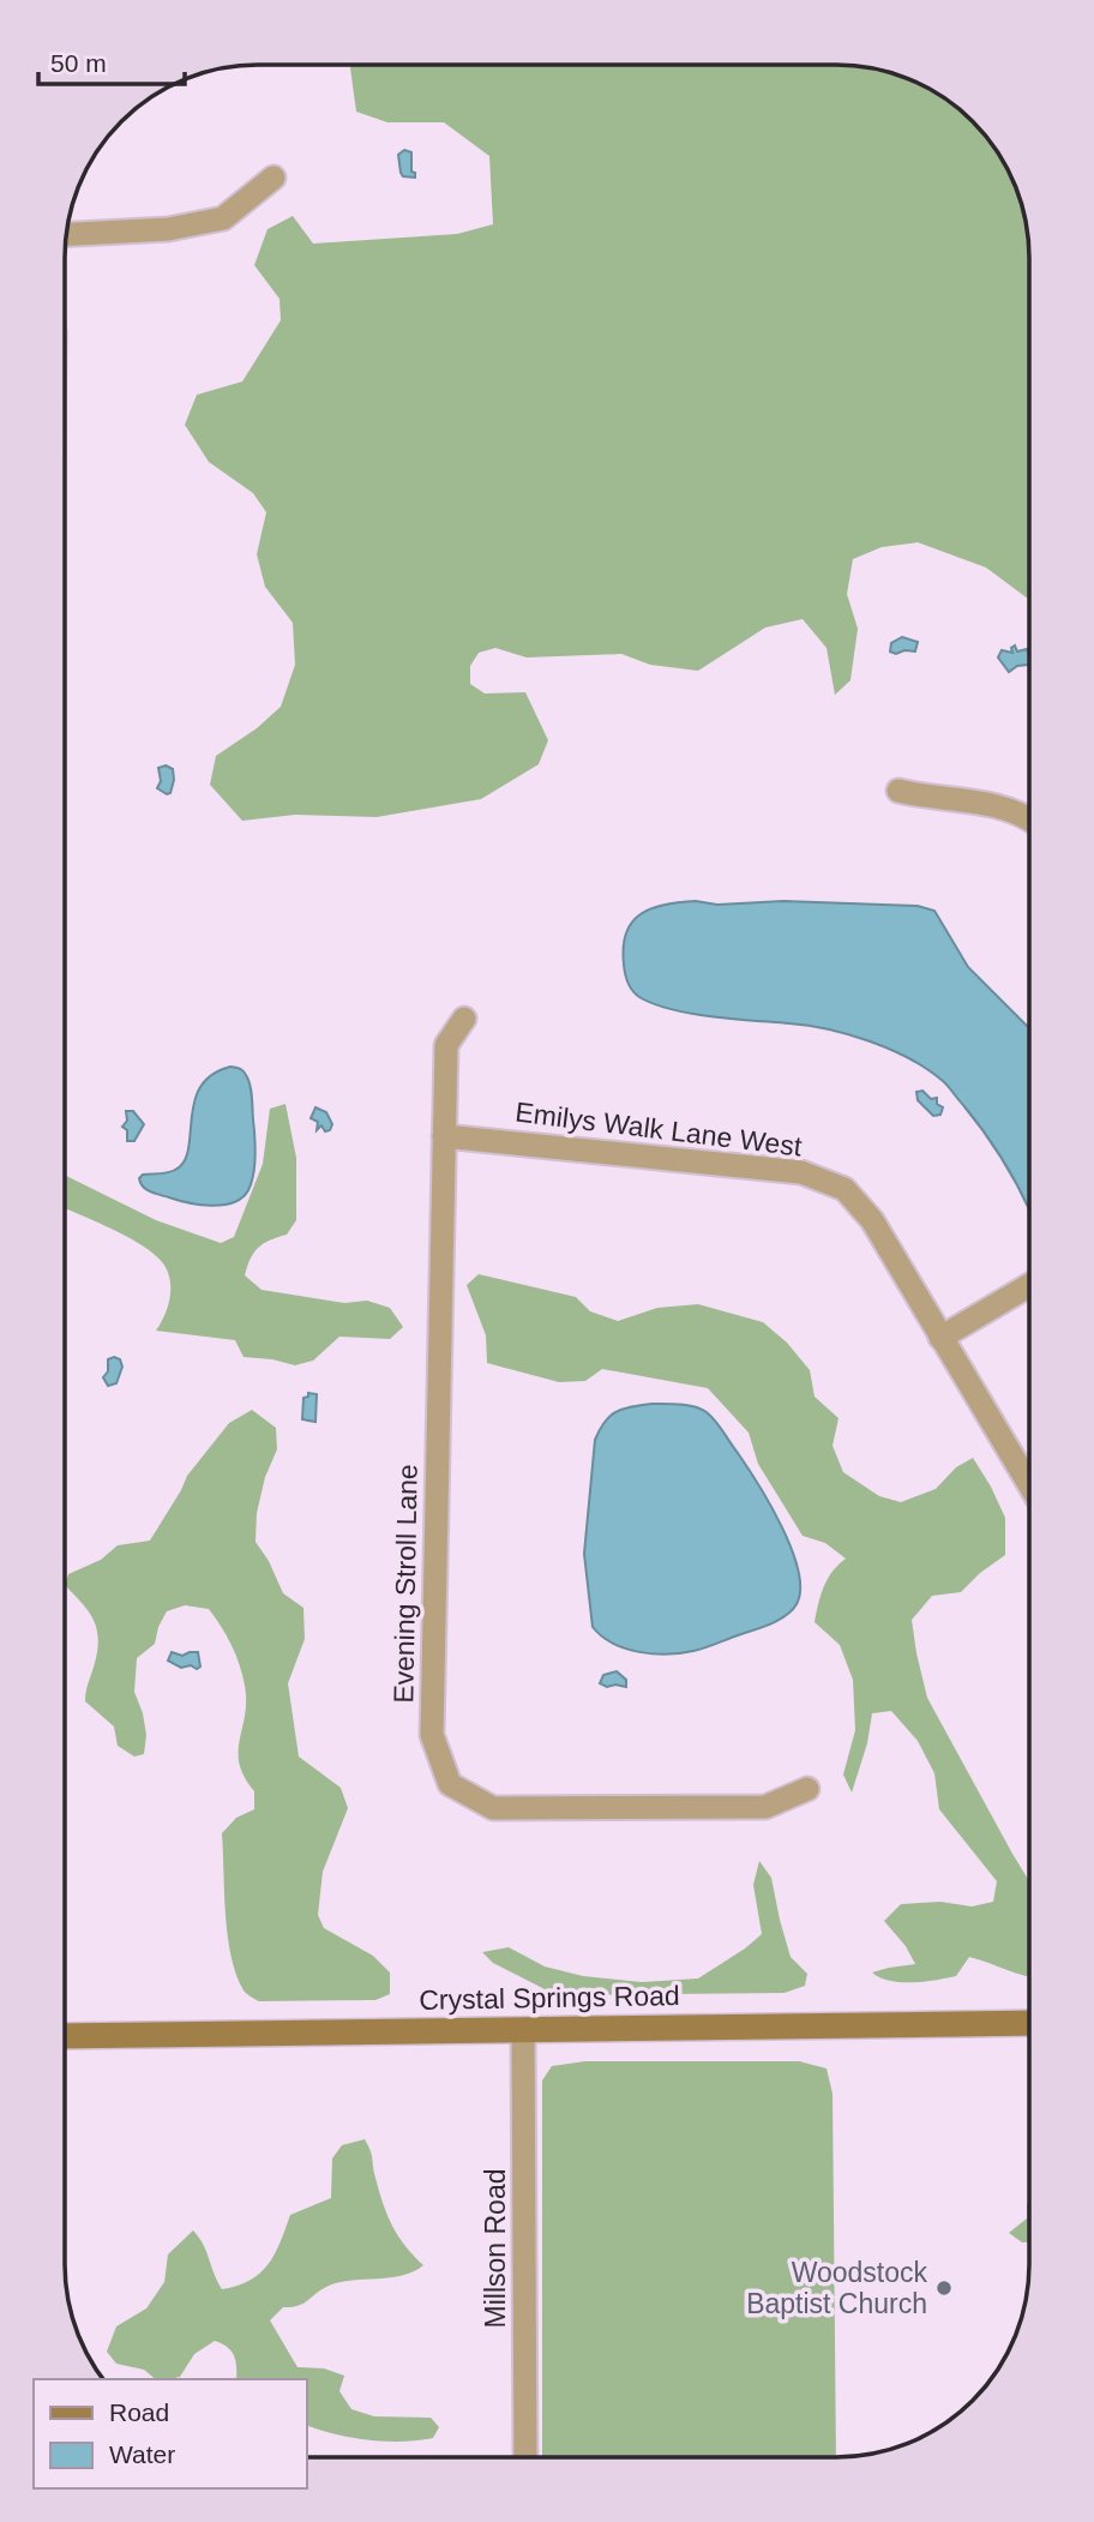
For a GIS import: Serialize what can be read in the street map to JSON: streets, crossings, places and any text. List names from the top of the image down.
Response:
{
  "streets": {
    "street": [
      "Emilys Walk Lane West",
      "Evening Stroll Lane",
      "Crystal Springs Road",
      "Millson Road"
    ]
  },
  "crossings": [
    ["Emilys Walk Lane West", "Evening Stroll Lane"],
    ["Crystal Springs Road", "Millson Road"]
  ],
  "places": ["Woodstock Baptist Church"],
  "legend": ["Road", "Water"],
  "scale_bar": "50 m"
}
